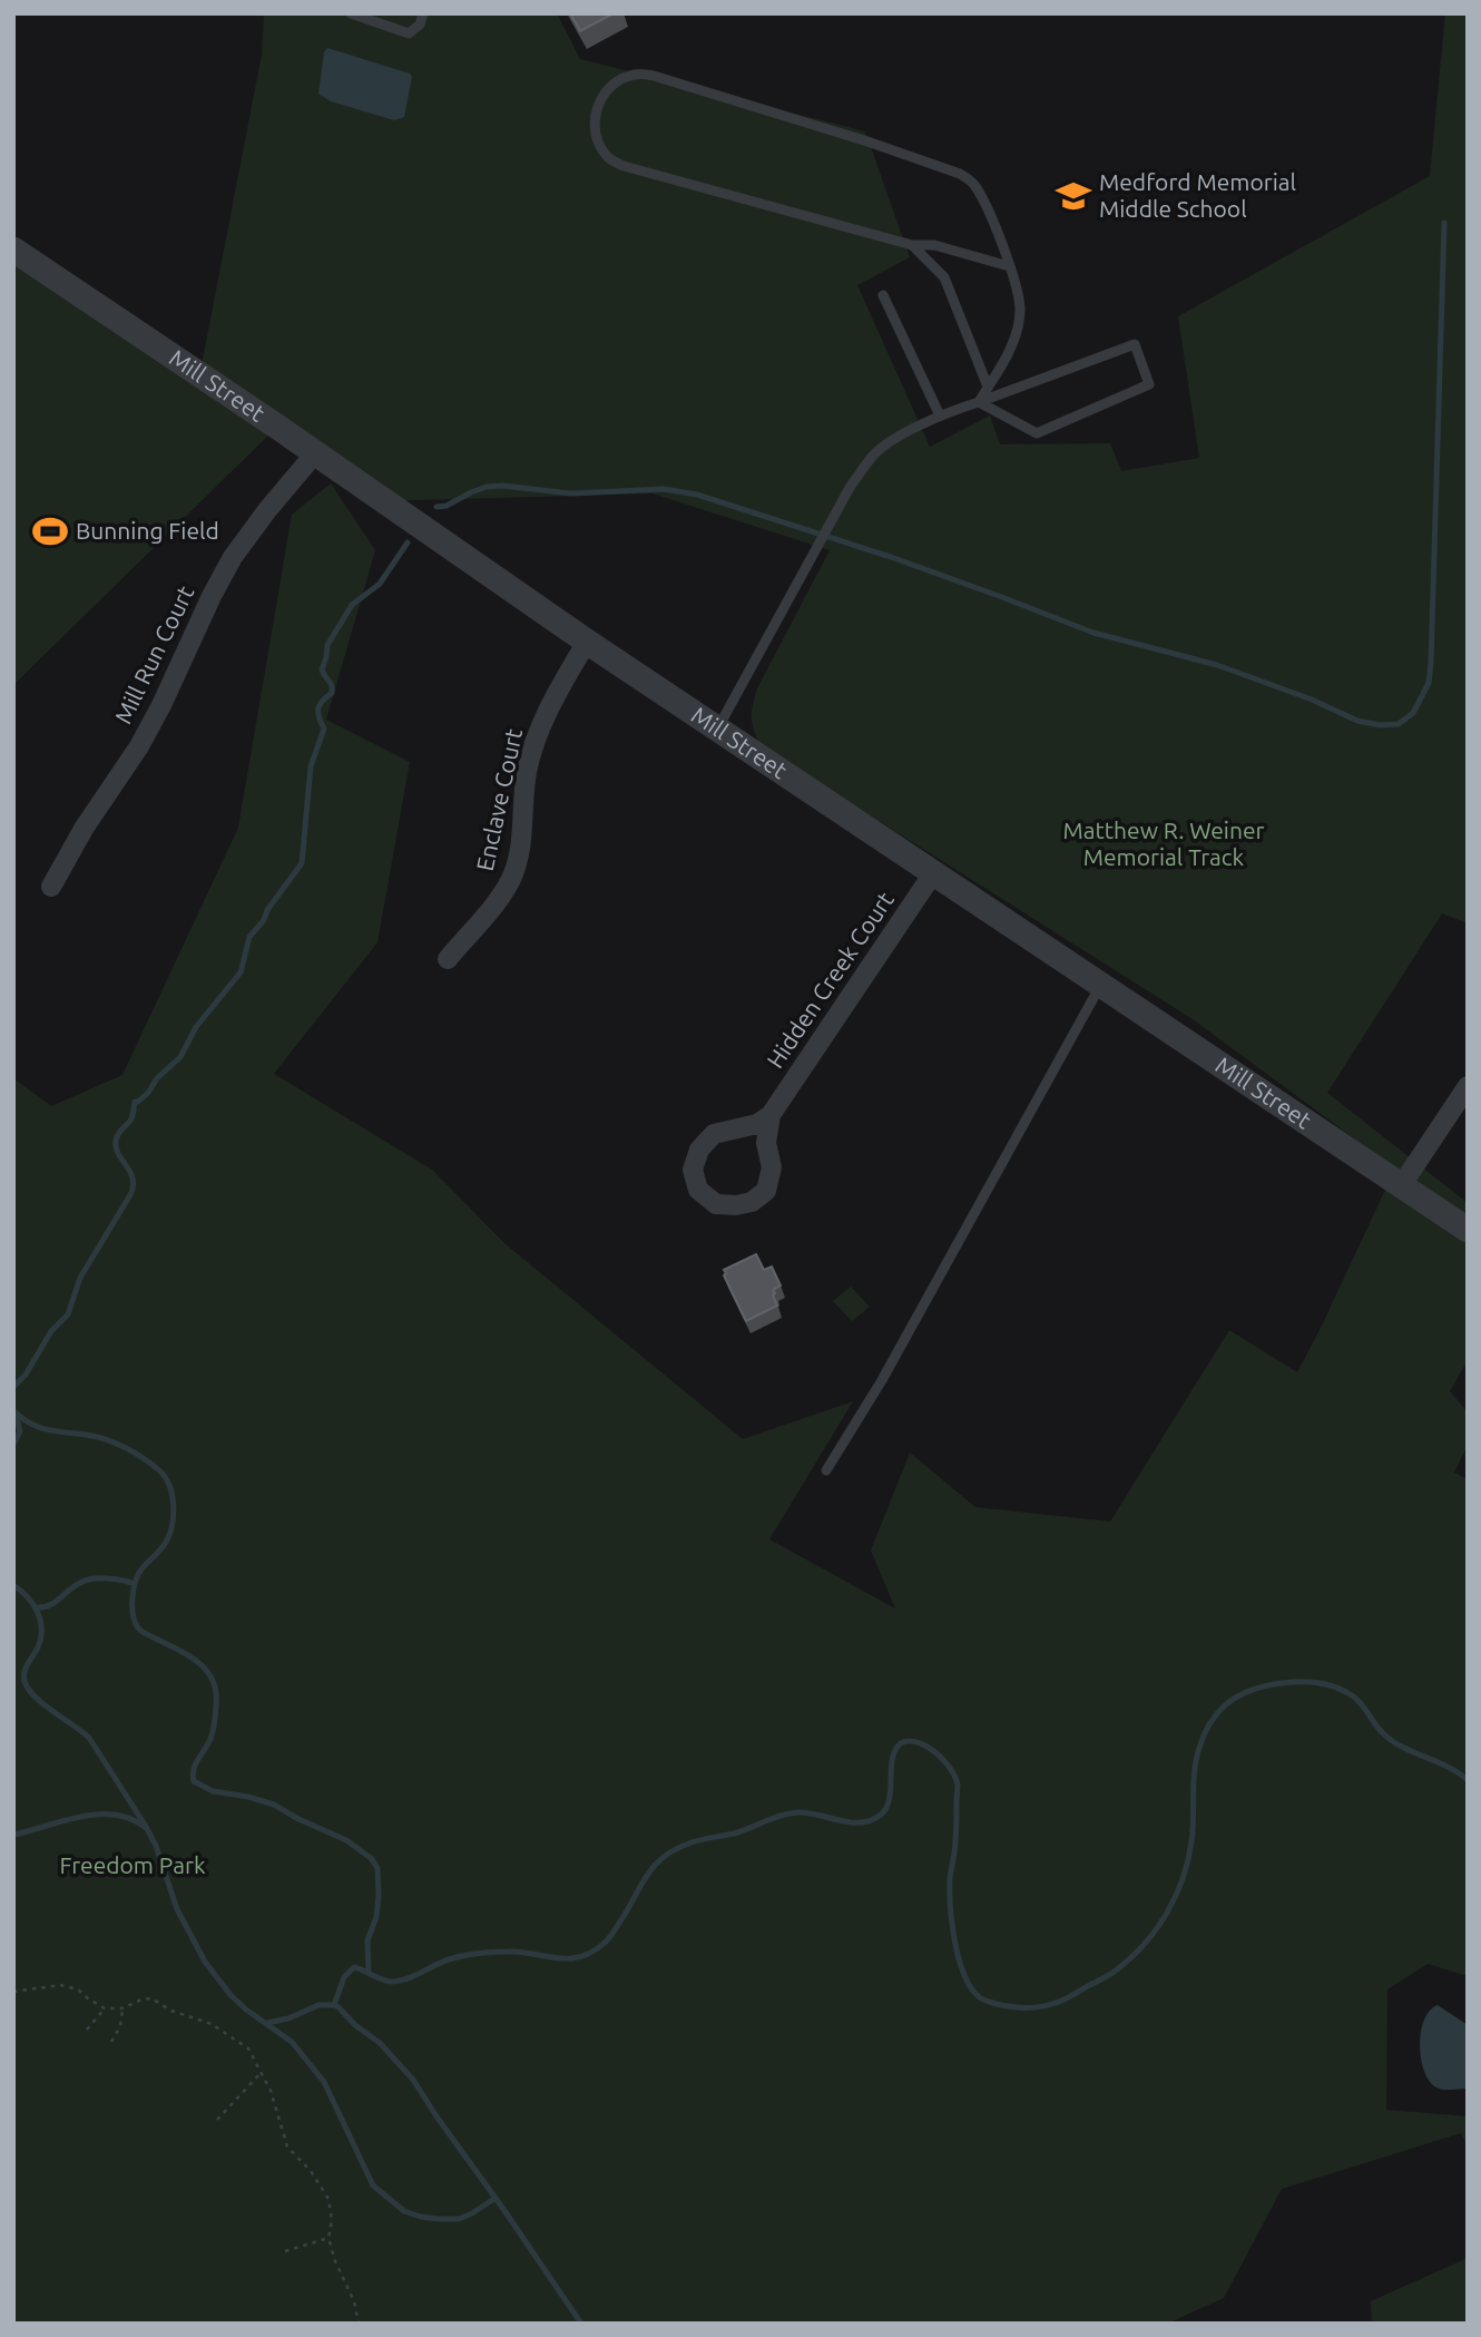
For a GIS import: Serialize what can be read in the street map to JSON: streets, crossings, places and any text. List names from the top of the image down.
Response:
{
  "streets": {
    "street": [
      "Mill Street",
      "Mill Run Court",
      "Enclave Court",
      "Hidden Creek Court"
    ]
  },
  "crossings": [
    ["Mill Street", "Mill Run Court"],
    ["Mill Street", "Enclave Court"],
    ["Mill Street", "Hidden Creek Court"]
  ],
  "parks": ["Matthew R. Weiner Memorial Track", "Freedom Park"],
  "places": {
    "school or university": ["Medford Memorial Middle School"],
    "sports": ["Bunning Field"]
  }
}
